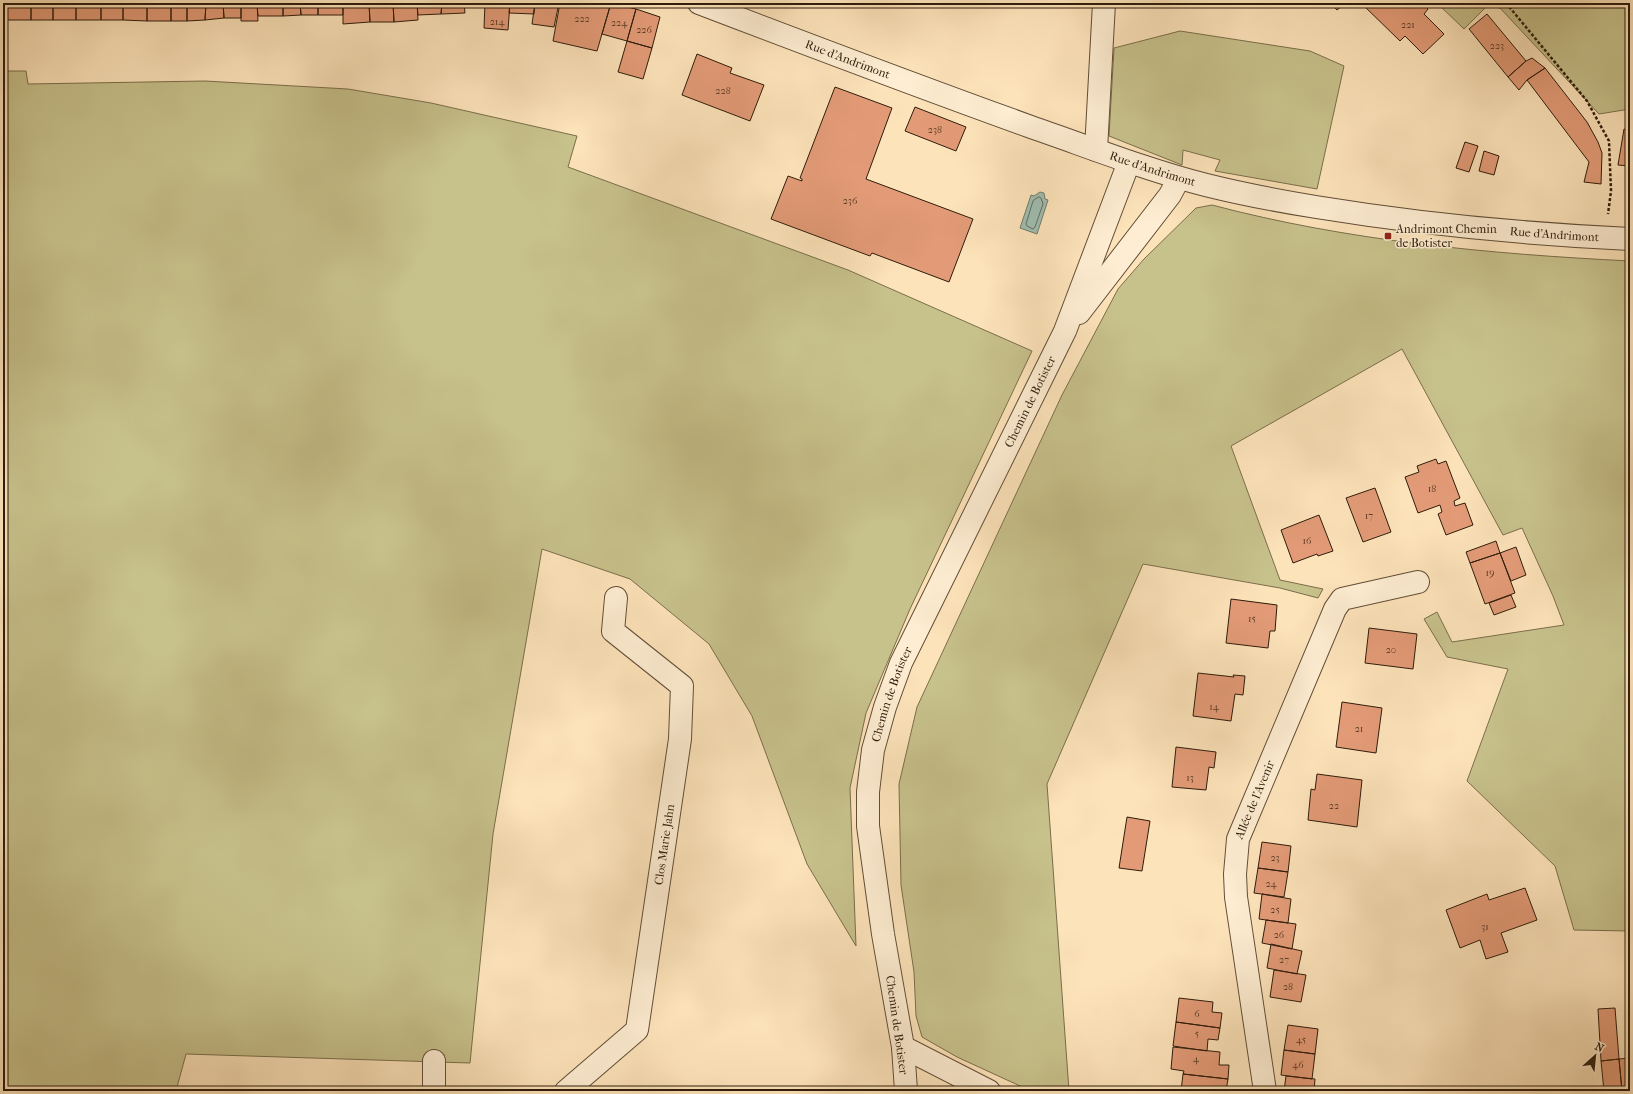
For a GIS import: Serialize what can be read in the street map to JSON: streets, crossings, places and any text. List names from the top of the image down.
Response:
{
  "streets": {
    "street": [
      "Rue d'Andrimont",
      "Chemin de Botister",
      "Allée de l'Avenir",
      "Clos Marie Jahn"
    ]
  },
  "crossings": [
    ["Rue d'Andrimont", "Chemin de Botister"]
  ],
  "places": {
    "transit": ["Andrimont Chemin de Botister"]
  },
  "house_numbers": [
    "222",
    "214",
    "224",
    "221",
    "226",
    "223",
    "228",
    "238",
    "236",
    "18",
    "17",
    "16",
    "19",
    "15",
    "20",
    "14",
    "21",
    "13",
    "22",
    "23",
    "24",
    "25",
    "31",
    "26",
    "27",
    "28",
    "6",
    "5",
    "45",
    "4",
    "46"
  ],
  "north": "top right"
}
